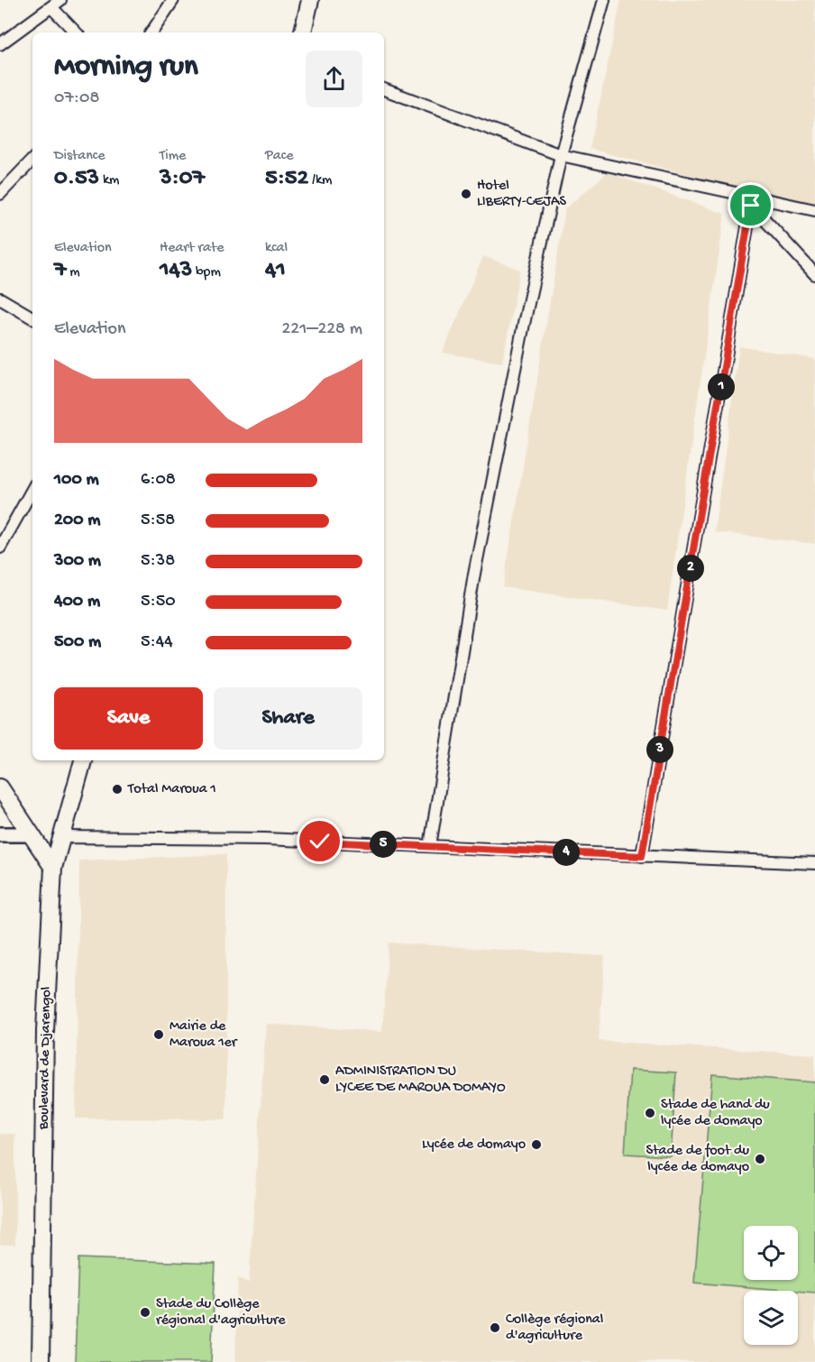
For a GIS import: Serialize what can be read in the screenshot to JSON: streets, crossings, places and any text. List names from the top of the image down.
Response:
{
  "streets": {
    "main road": ["Boulevard de Djarengol"]
  },
  "places": [
    "Hotel LIBERTY-CEJAS",
    "Total Maroua 1",
    "Mairie de Maroua 1er",
    "ADMINISTRATION DU LYCEE DE MAROUA DOMAYO",
    "Stade de hand du lycée de domayo",
    "Lycée de domayo",
    "Stade de foot du lycée de domayo",
    "Stade du Collège régional d'agriculture",
    "Collège régional d'agriculture"
  ],
  "page": {
    "heading": ["Morning run", "07:08"],
    "stats": [
      ["Distance", "0.53 km"],
      ["Time", "3:07"],
      ["Pace", "5:52 /km"],
      ["Elevation", "7 m"],
      ["Heart rate", "143 bpm"],
      ["kcal", "41"]
    ],
    "chart": ["Elevation", "221–228 m"],
    "pins": [
      "1",
      "2",
      "3",
      "5",
      "4"
    ],
    "list": [
      {
        "name": "100 m",
        "note": "6:08"
      },
      {
        "name": "200 m",
        "note": "5:58"
      },
      {
        "name": "300 m",
        "note": "5:38"
      },
      {
        "name": "400 m",
        "note": "5:50"
      },
      {
        "name": "500 m",
        "note": "5:44"
      }
    ],
    "buttons": ["Save", "Share"]
  }
}
